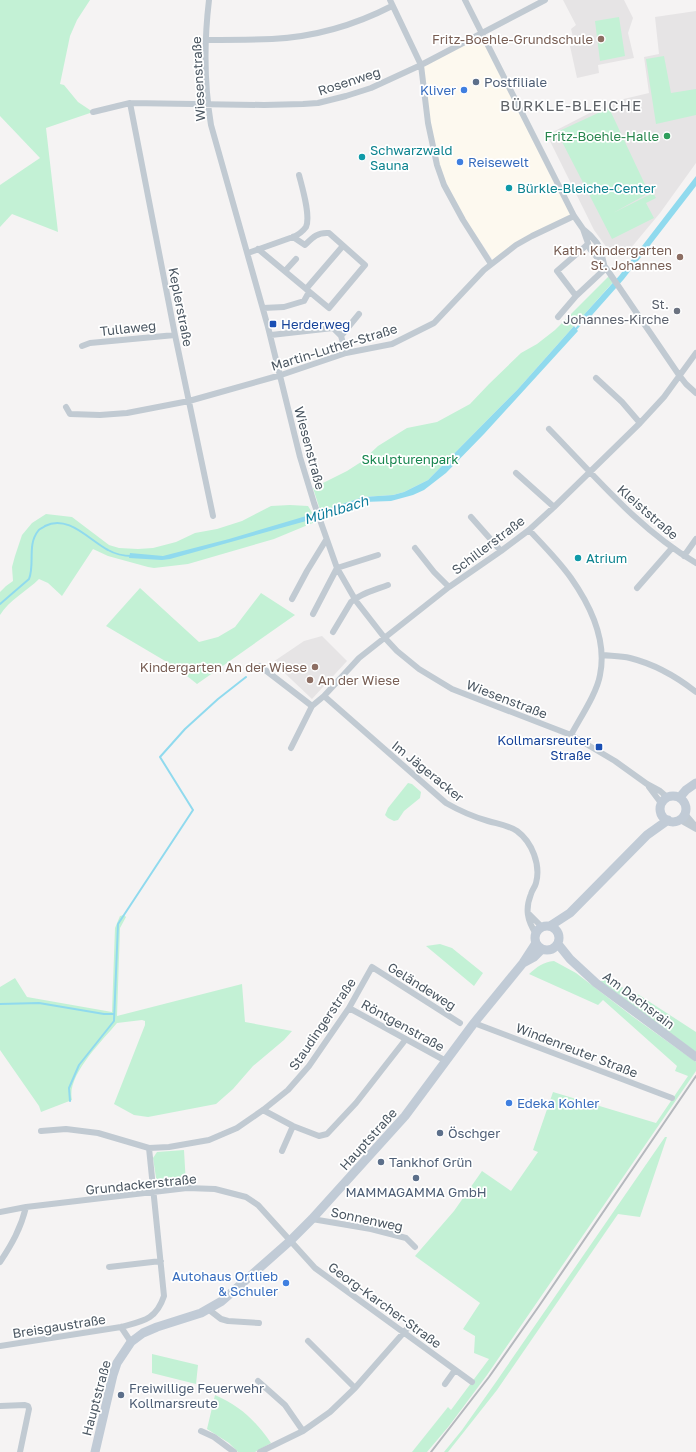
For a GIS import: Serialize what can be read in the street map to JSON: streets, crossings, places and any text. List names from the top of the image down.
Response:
{
  "streets": {
    "main road": ["Am Dachsrain", "Hauptstraße"],
    "street": [
      "Wiesenstraße",
      "Rosenweg",
      "Keplerstraße",
      "Tullaweg",
      "Martin-Luther-Straße",
      "Kleiststraße",
      "Schillerstraße",
      "Im Jägeracker",
      "Geländeweg",
      "Staudingerstraße",
      "Röntgenstraße",
      "Windenreuter Straße",
      "Grundackerstraße",
      "Sonnenweg",
      "Georg-Karcher-Straße",
      "Breisgaustraße"
    ]
  },
  "crossings": [
    ["Wiesenstraße", "Rosenweg"],
    ["Wiesenstraße", "Martin-Luther-Straße"],
    ["Wiesenstraße", "Schillerstraße"],
    ["Rosenweg", "Keplerstraße"],
    ["Keplerstraße", "Tullaweg"],
    ["Keplerstraße", "Martin-Luther-Straße"],
    ["Kleiststraße", "Schillerstraße"],
    ["Schillerstraße", "Im Jägeracker"],
    ["Im Jägeracker", "Hauptstraße"],
    ["Geländeweg", "Staudingerstraße"],
    ["Staudingerstraße", "Röntgenstraße"],
    ["Röntgenstraße", "Hauptstraße"],
    ["Windenreuter Straße", "Hauptstraße"],
    ["Hauptstraße", "Grundackerstraße"],
    ["Hauptstraße", "Sonnenweg"],
    ["Hauptstraße", "Georg-Karcher-Straße"],
    ["Hauptstraße", "Breisgaustraße"],
    ["Grundackerstraße", "Georg-Karcher-Straße"]
  ],
  "districts": ["BÜRKLE-BLEICHE"],
  "water": ["Mühlbach"],
  "parks": ["Skulpturenpark"],
  "places": {
    "other": [
      "Fritz-Boehle-Grundschule",
      "Postfiliale",
      "Kliver",
      "Fritz-Boehle-Halle",
      "Schwarzwald Sauna",
      "Reisewelt",
      "Bürkle-Bleiche-Center",
      "Kath. Kindergarten St. Johannes",
      "St. Johannes-Kirche",
      "Atrium",
      "Kindergarten An der Wiese",
      "An der Wiese",
      "Edeka Kohler",
      "Öschger",
      "Tankhof Grün",
      "MAMMAGAMMA GmbH",
      "Autohaus Ortlieb & Schuler",
      "Freiwillige Feuerwehr Kollmarsreute"
    ],
    "transit": ["Herderweg", "Kollmarsreuter Straße"]
  }
}
